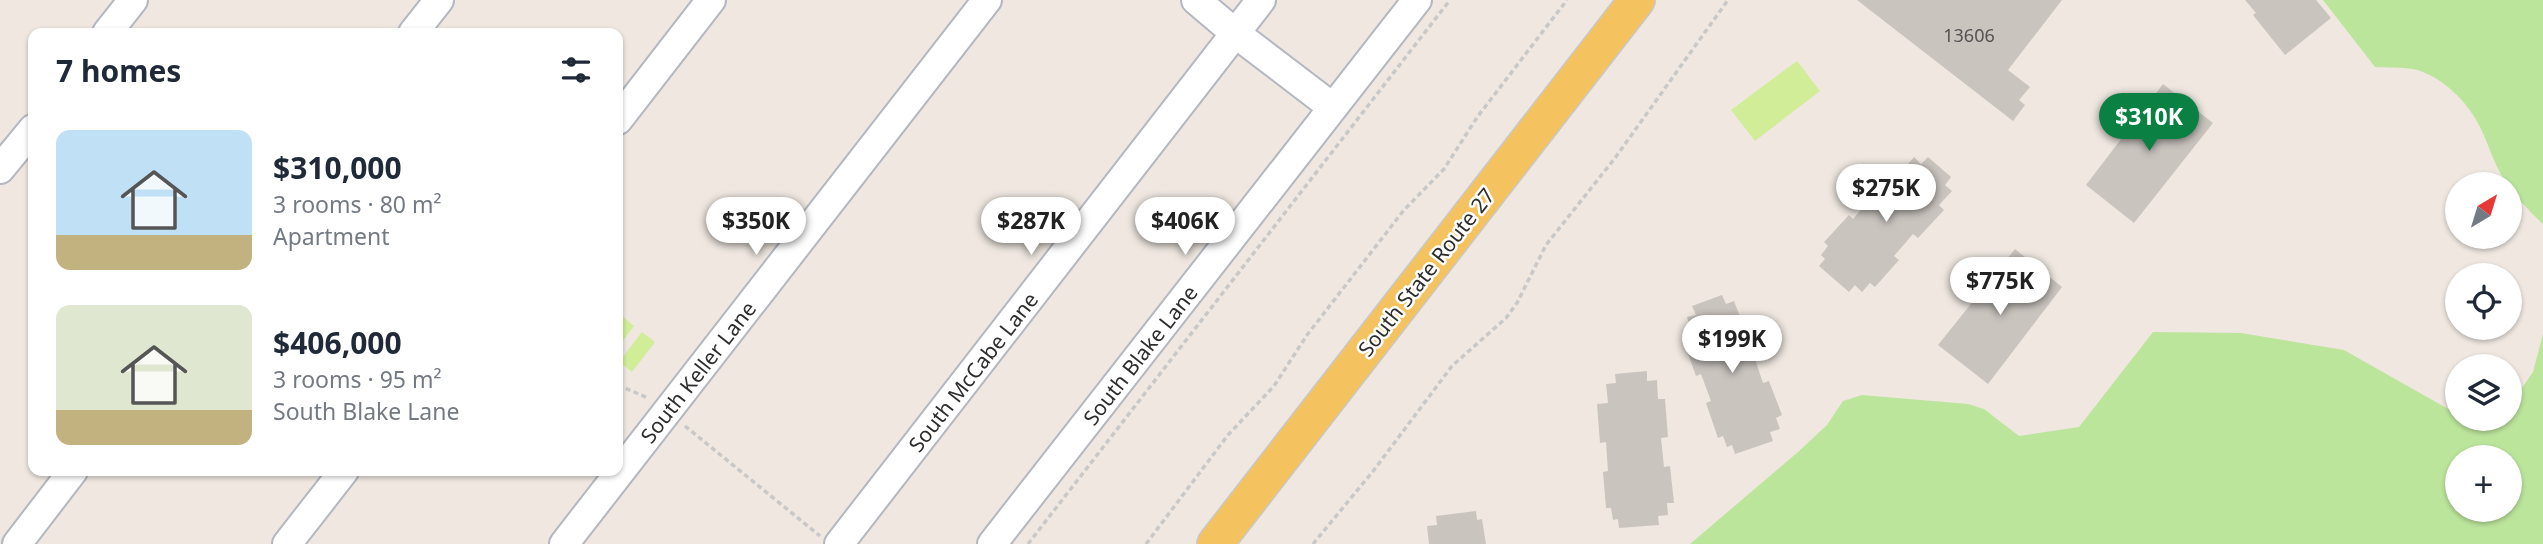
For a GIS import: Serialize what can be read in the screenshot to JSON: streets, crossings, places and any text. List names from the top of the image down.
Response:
{
  "streets": {
    "main road": ["South State Route 27"],
    "street": ["South Blake Lane", "South Keller Lane", "South McCabe Lane"]
  },
  "house_numbers": ["13606"],
  "north": "top right",
  "page": {
    "heading": "7 homes",
    "price": [
      "$310K",
      "$275K",
      "$350K",
      "$287K",
      "$406K",
      "$775K",
      "$199K"
    ],
    "list": [
      {
        "name": "$310,000",
        "note": "3 rooms · 80 m² · Apartment"
      },
      {
        "name": "$406,000",
        "note": "3 rooms · 95 m² · South Blake Lane"
      }
    ],
    "map_buttons": "+"
  }
}
